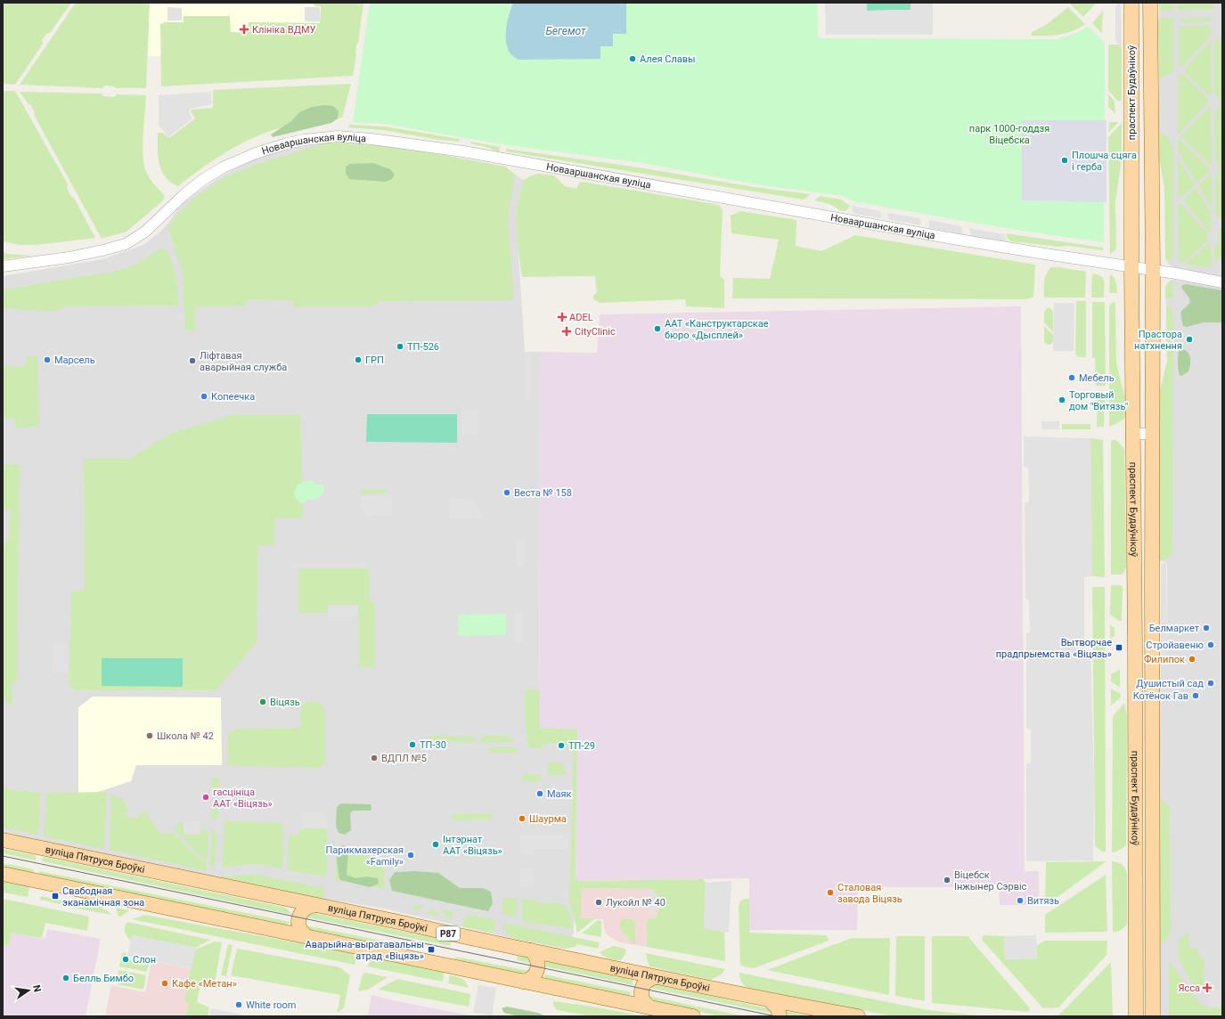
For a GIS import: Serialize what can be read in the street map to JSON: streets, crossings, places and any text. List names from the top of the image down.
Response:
{
  "streets": {
    "main road": ["праспект Будаўнікоў", "вуліца Пятруся Броўкі", "Р87"],
    "street": ["Новааршанская вуліца"]
  },
  "crossings": [
    ["праспект Будаўнікоў", "Новааршанская вуліца"]
  ],
  "water": ["Бегемот"],
  "parks": ["парк 1000-годдзя Віцебска"],
  "places": {
    "health": [
      "Клініка ВДМУ",
      "ADEL",
      "CityClinic",
      "Ясса"
    ],
    "other": [
      "Алея Славы",
      "Плошча сцяга і герба",
      "ААТ «Канструктарскае бюро «Дысплей»",
      "Прастора натхнення",
      "ТП-526",
      "Марсель",
      "ГРП",
      "Ліфтавая аварыйная служба",
      "Мебель",
      "Копеечка",
      "Торговый дом \"Витязь\"",
      "Веста № 158",
      "Белмаркет",
      "Стройавеню",
      "Филипок",
      "Душистый сад",
      "Котёнок Гав",
      "Віцязь",
      "Школа № 42",
      "ТП-30",
      "ТП-29",
      "ВДПЛ №5",
      "Маяк",
      "гасцініца ААТ «Віцязь»",
      "Шаурма",
      "Інтэрнат ААТ «Віцязь»",
      "Парикмахерская «Family»",
      "Віцебск Інжынер Сэрвіс",
      "Сталовая завода Віцязь",
      "Витязь",
      "Лукойл № 40",
      "Слон",
      "Белль Бимбо",
      "Кафе «Метан»",
      "White room"
    ],
    "transit": ["Вытворчае прадпрыемства «Віцязь»", "Свабодная эканамічная зона", "Аварыйна-выратавальны атрад «Віцязь»"]
  },
  "north": "right"
}
